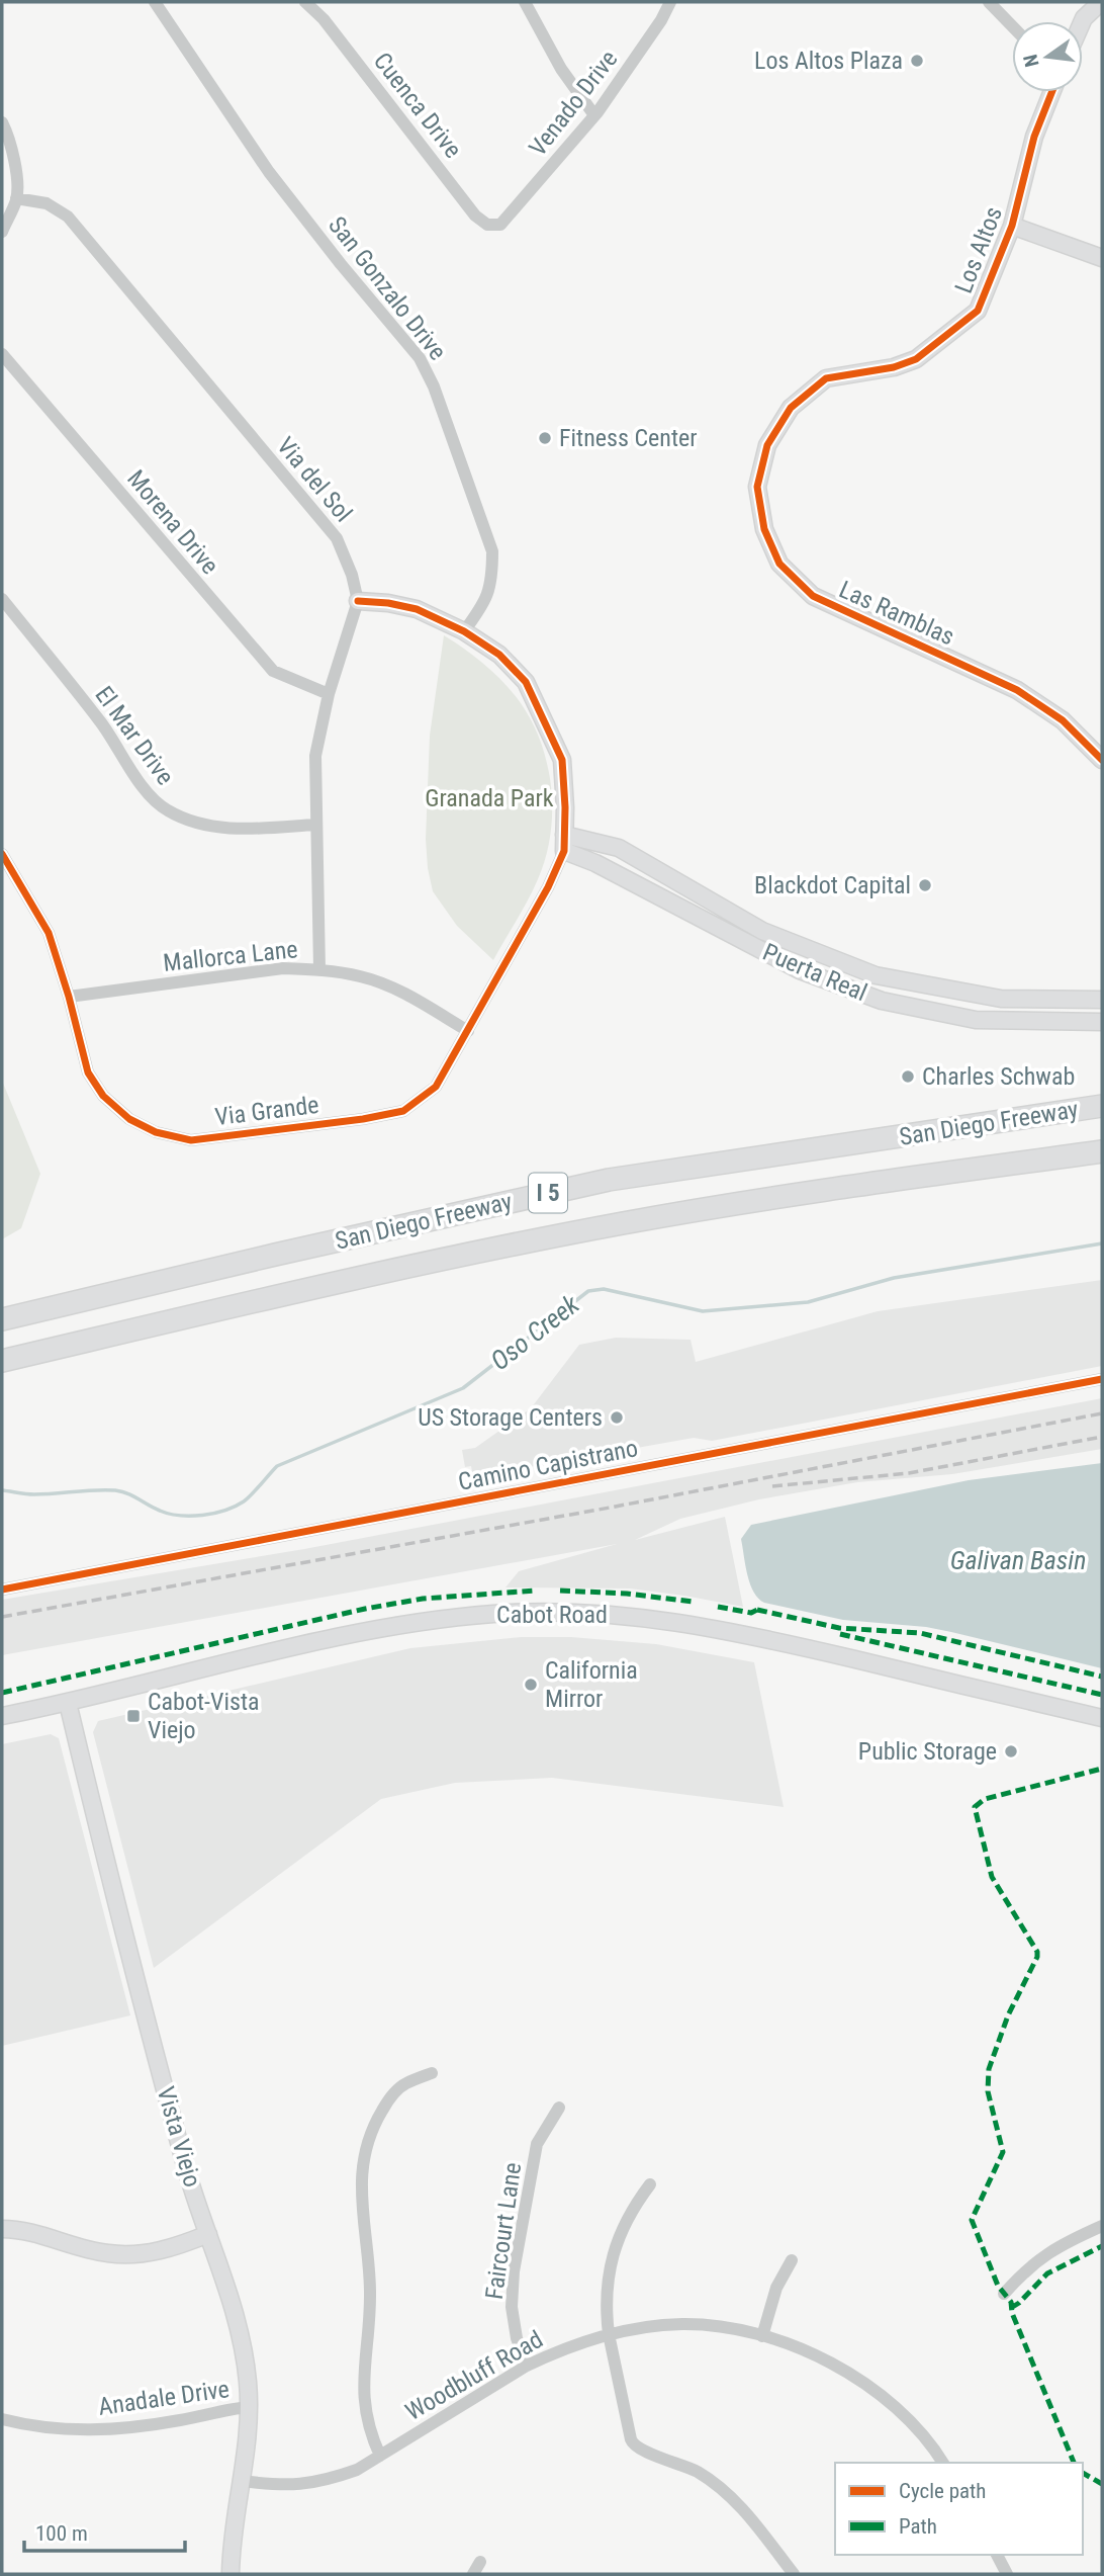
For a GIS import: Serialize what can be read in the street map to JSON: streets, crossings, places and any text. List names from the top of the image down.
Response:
{
  "streets": {
    "highway": ["San Diego Freeway", "I 5"],
    "street": [
      "Venado Drive",
      "Cuenca Drive",
      "Los Altos",
      "San Gonzalo Drive",
      "Via del Sol",
      "Morena Drive",
      "Las Ramblas",
      "El Mar Drive",
      "Mallorca Lane",
      "Puerta Real",
      "Via Grande",
      "Camino Capistrano",
      "Cabot Road",
      "Vista Viejo",
      "Faircourt Lane",
      "Woodbluff Road",
      "Anadale Drive"
    ]
  },
  "crossings": [
    ["Venado Drive", "Cuenca Drive"],
    ["Los Altos", "Las Ramblas"],
    ["Mallorca Lane", "Via Grande"],
    ["Puerta Real", "Via Grande"],
    ["Cabot Road", "Vista Viejo"],
    ["Vista Viejo", "Woodbluff Road"],
    ["Vista Viejo", "Anadale Drive"],
    ["Faircourt Lane", "Woodbluff Road"]
  ],
  "water": ["Oso Creek", "Galivan Basin"],
  "parks": ["Granada Park"],
  "places": {
    "other": [
      "Los Altos Plaza",
      "Fitness Center",
      "Blackdot Capital",
      "Charles Schwab",
      "US Storage Centers",
      "California Mirror",
      "Public Storage"
    ],
    "transit": ["Cabot-Vista Viejo"]
  },
  "legend": ["Cycle path", "Path"],
  "scale_bar": "100 m",
  "north": "left"
}
